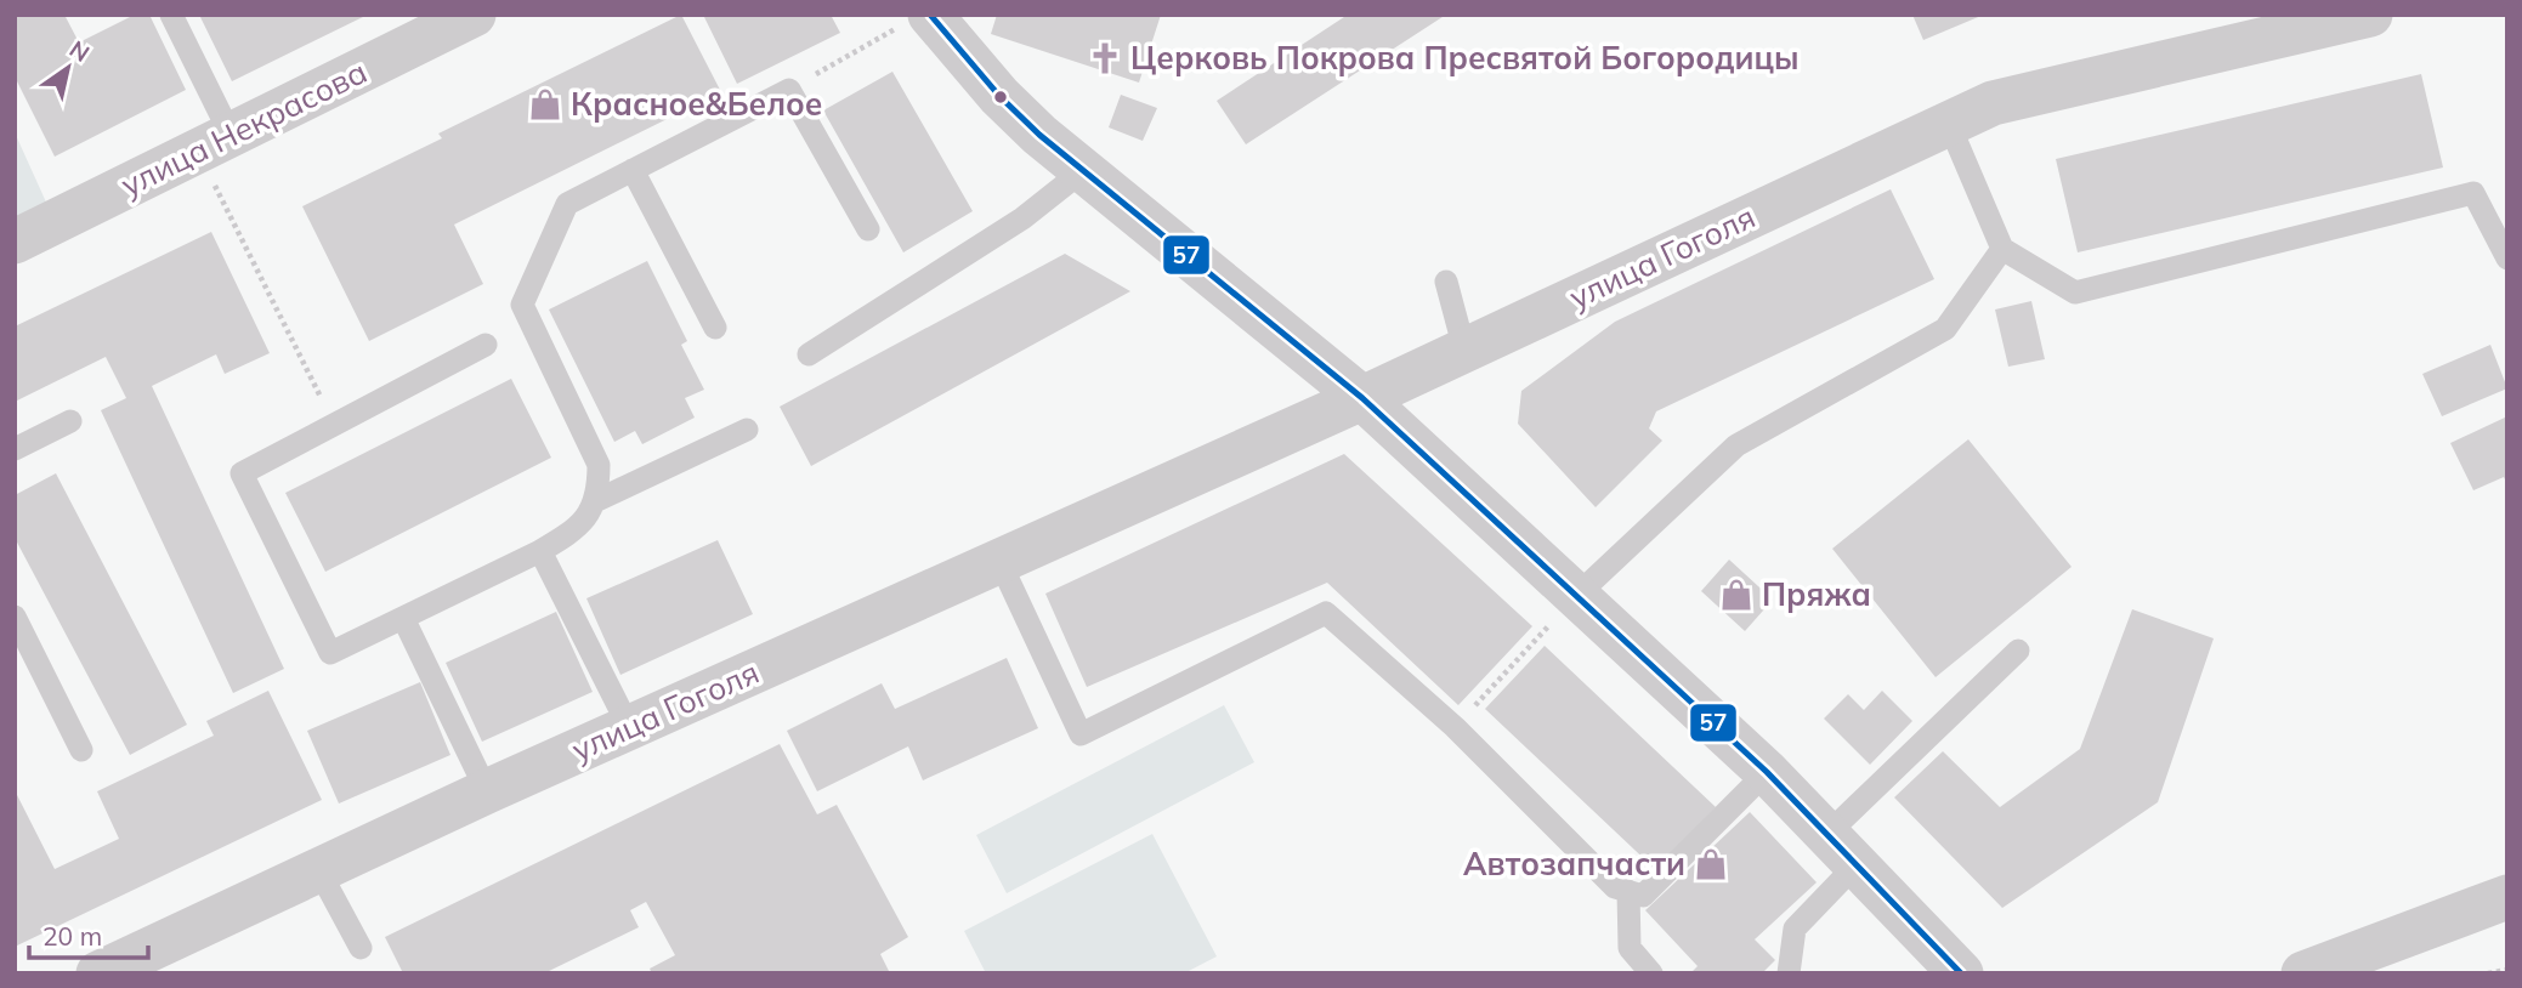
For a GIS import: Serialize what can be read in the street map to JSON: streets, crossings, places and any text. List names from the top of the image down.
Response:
{
  "streets": {
    "street": ["улица Некрасова", "улица Гоголя"]
  },
  "places": {
    "church": ["Церковь Покрова Пресвятой Богородицы"],
    "shop": ["Красное&Белое", "Пряжа", "Автозапчасти"]
  },
  "lines": ["transit line 57"],
  "scale_bar": "20 m",
  "north": "top right"
}
